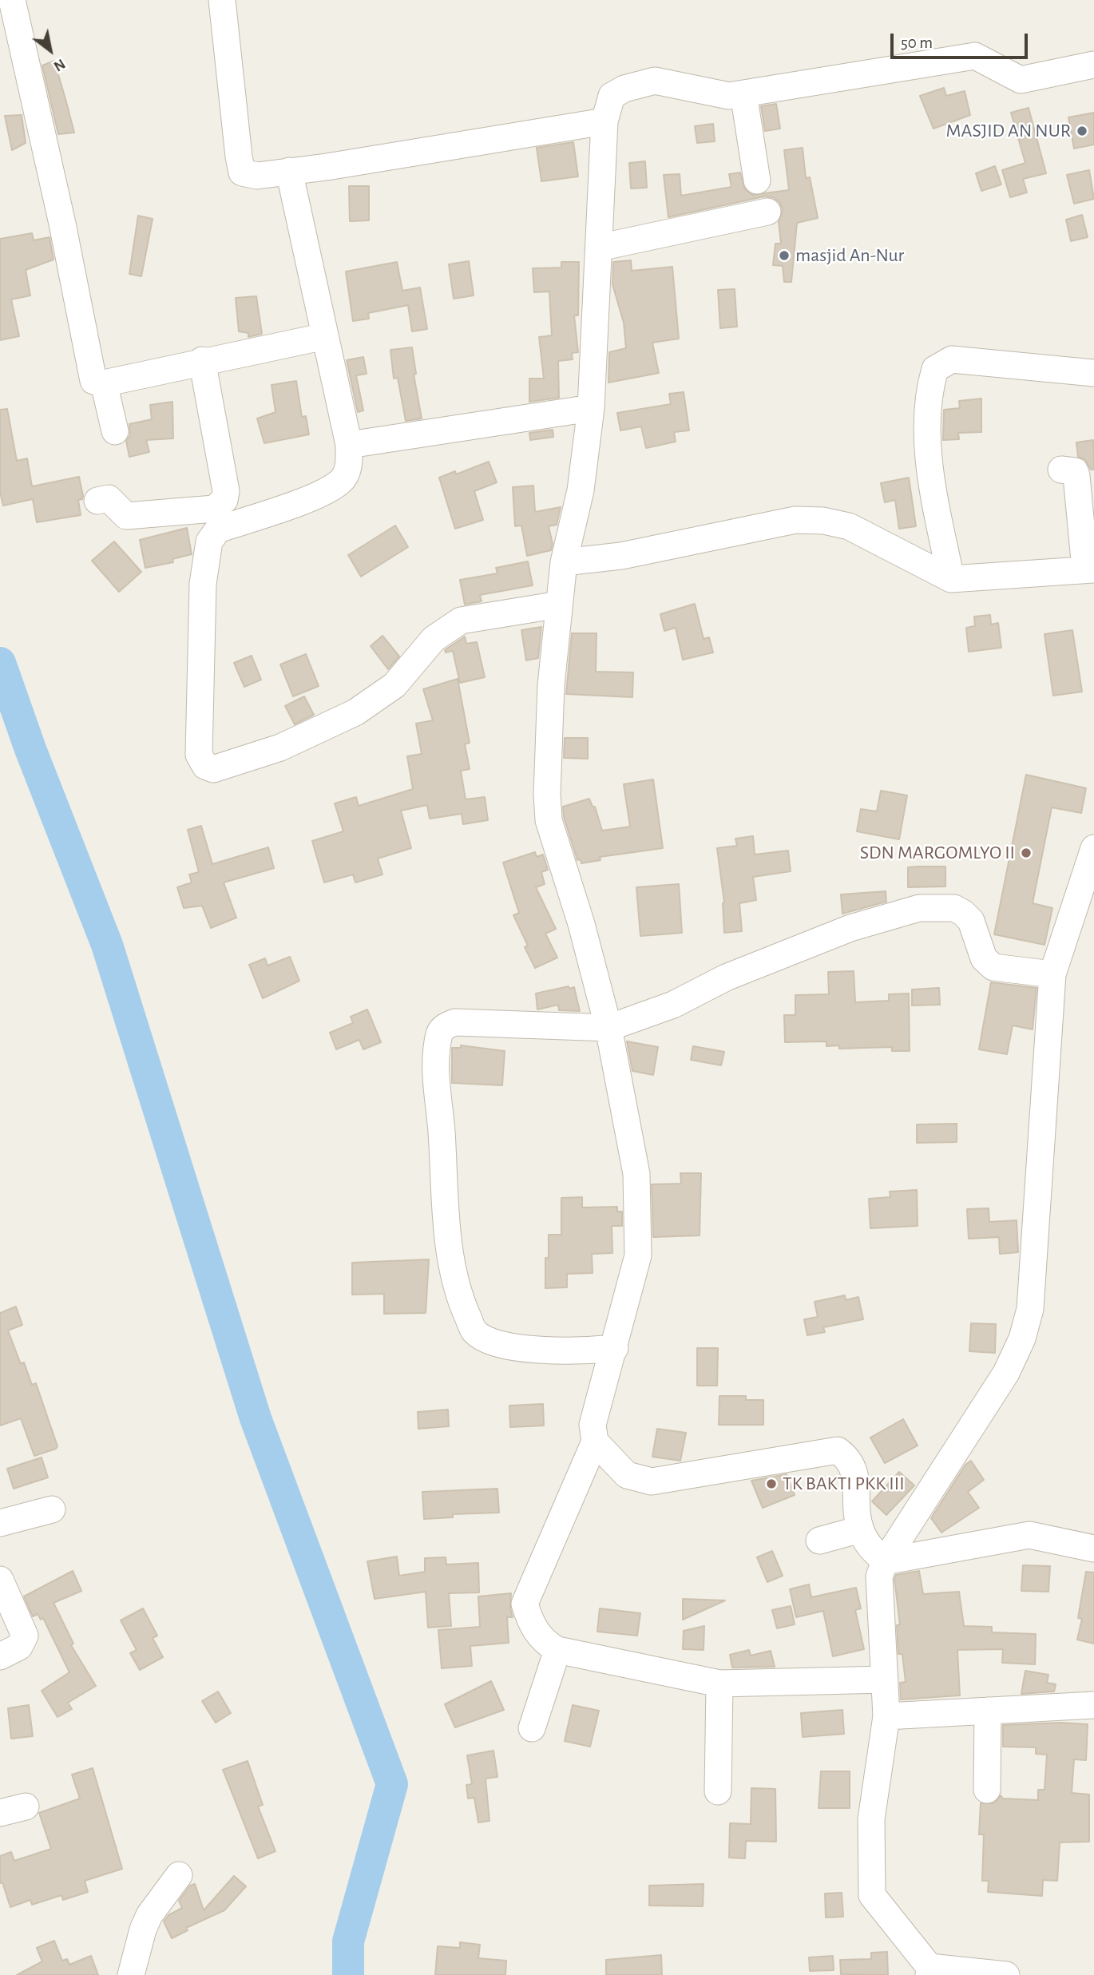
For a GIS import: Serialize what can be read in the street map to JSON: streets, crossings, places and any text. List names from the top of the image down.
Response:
{
  "places": [
    "MASJID AN NUR",
    "masjid An-Nur",
    "SDN MARGOMLYO II",
    "TK BAKTI PKK III"
  ],
  "scale_bar": "50 m",
  "north": "bottom right"
}
